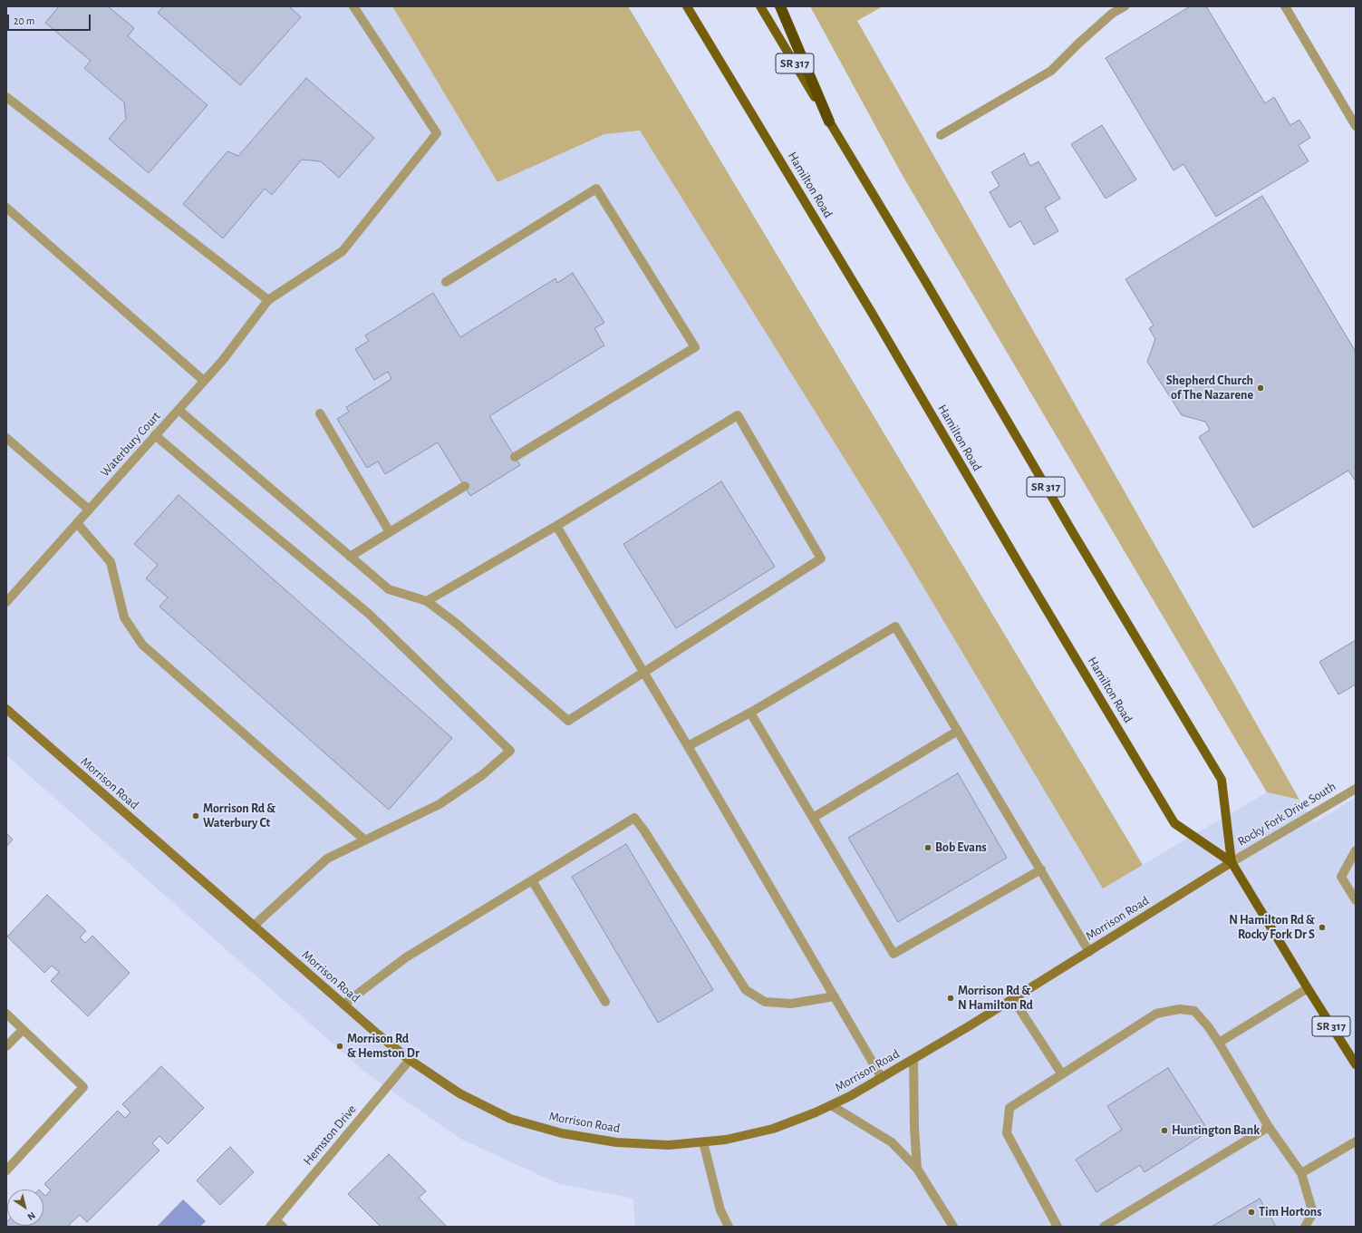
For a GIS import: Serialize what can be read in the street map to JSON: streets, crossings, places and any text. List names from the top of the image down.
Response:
{
  "streets": {
    "main road": ["SR 317", "Hamilton Road", "Morrison Road"],
    "street": ["Waterbury Court", "Rocky Fork Drive South", "Hemston Drive"]
  },
  "crossings": [
    ["Hamilton Road", "Morrison Road"],
    ["Hamilton Road", "Rocky Fork Drive South"],
    ["Morrison Road", "Rocky Fork Drive South"],
    ["Morrison Road", "Hemston Drive"]
  ],
  "places": [
    "Shepherd Church of The Nazarene",
    "Morrison Rd & Waterbury Ct",
    "Bob Evans",
    "N Hamilton Rd & Rocky Fork Dr S",
    "Morrison Rd & N Hamilton Rd",
    "Morrison Rd & Hemston Dr",
    "Huntington Bank",
    "Tim Hortons"
  ],
  "scale_bar": "20 m",
  "north": "bottom right"
}
